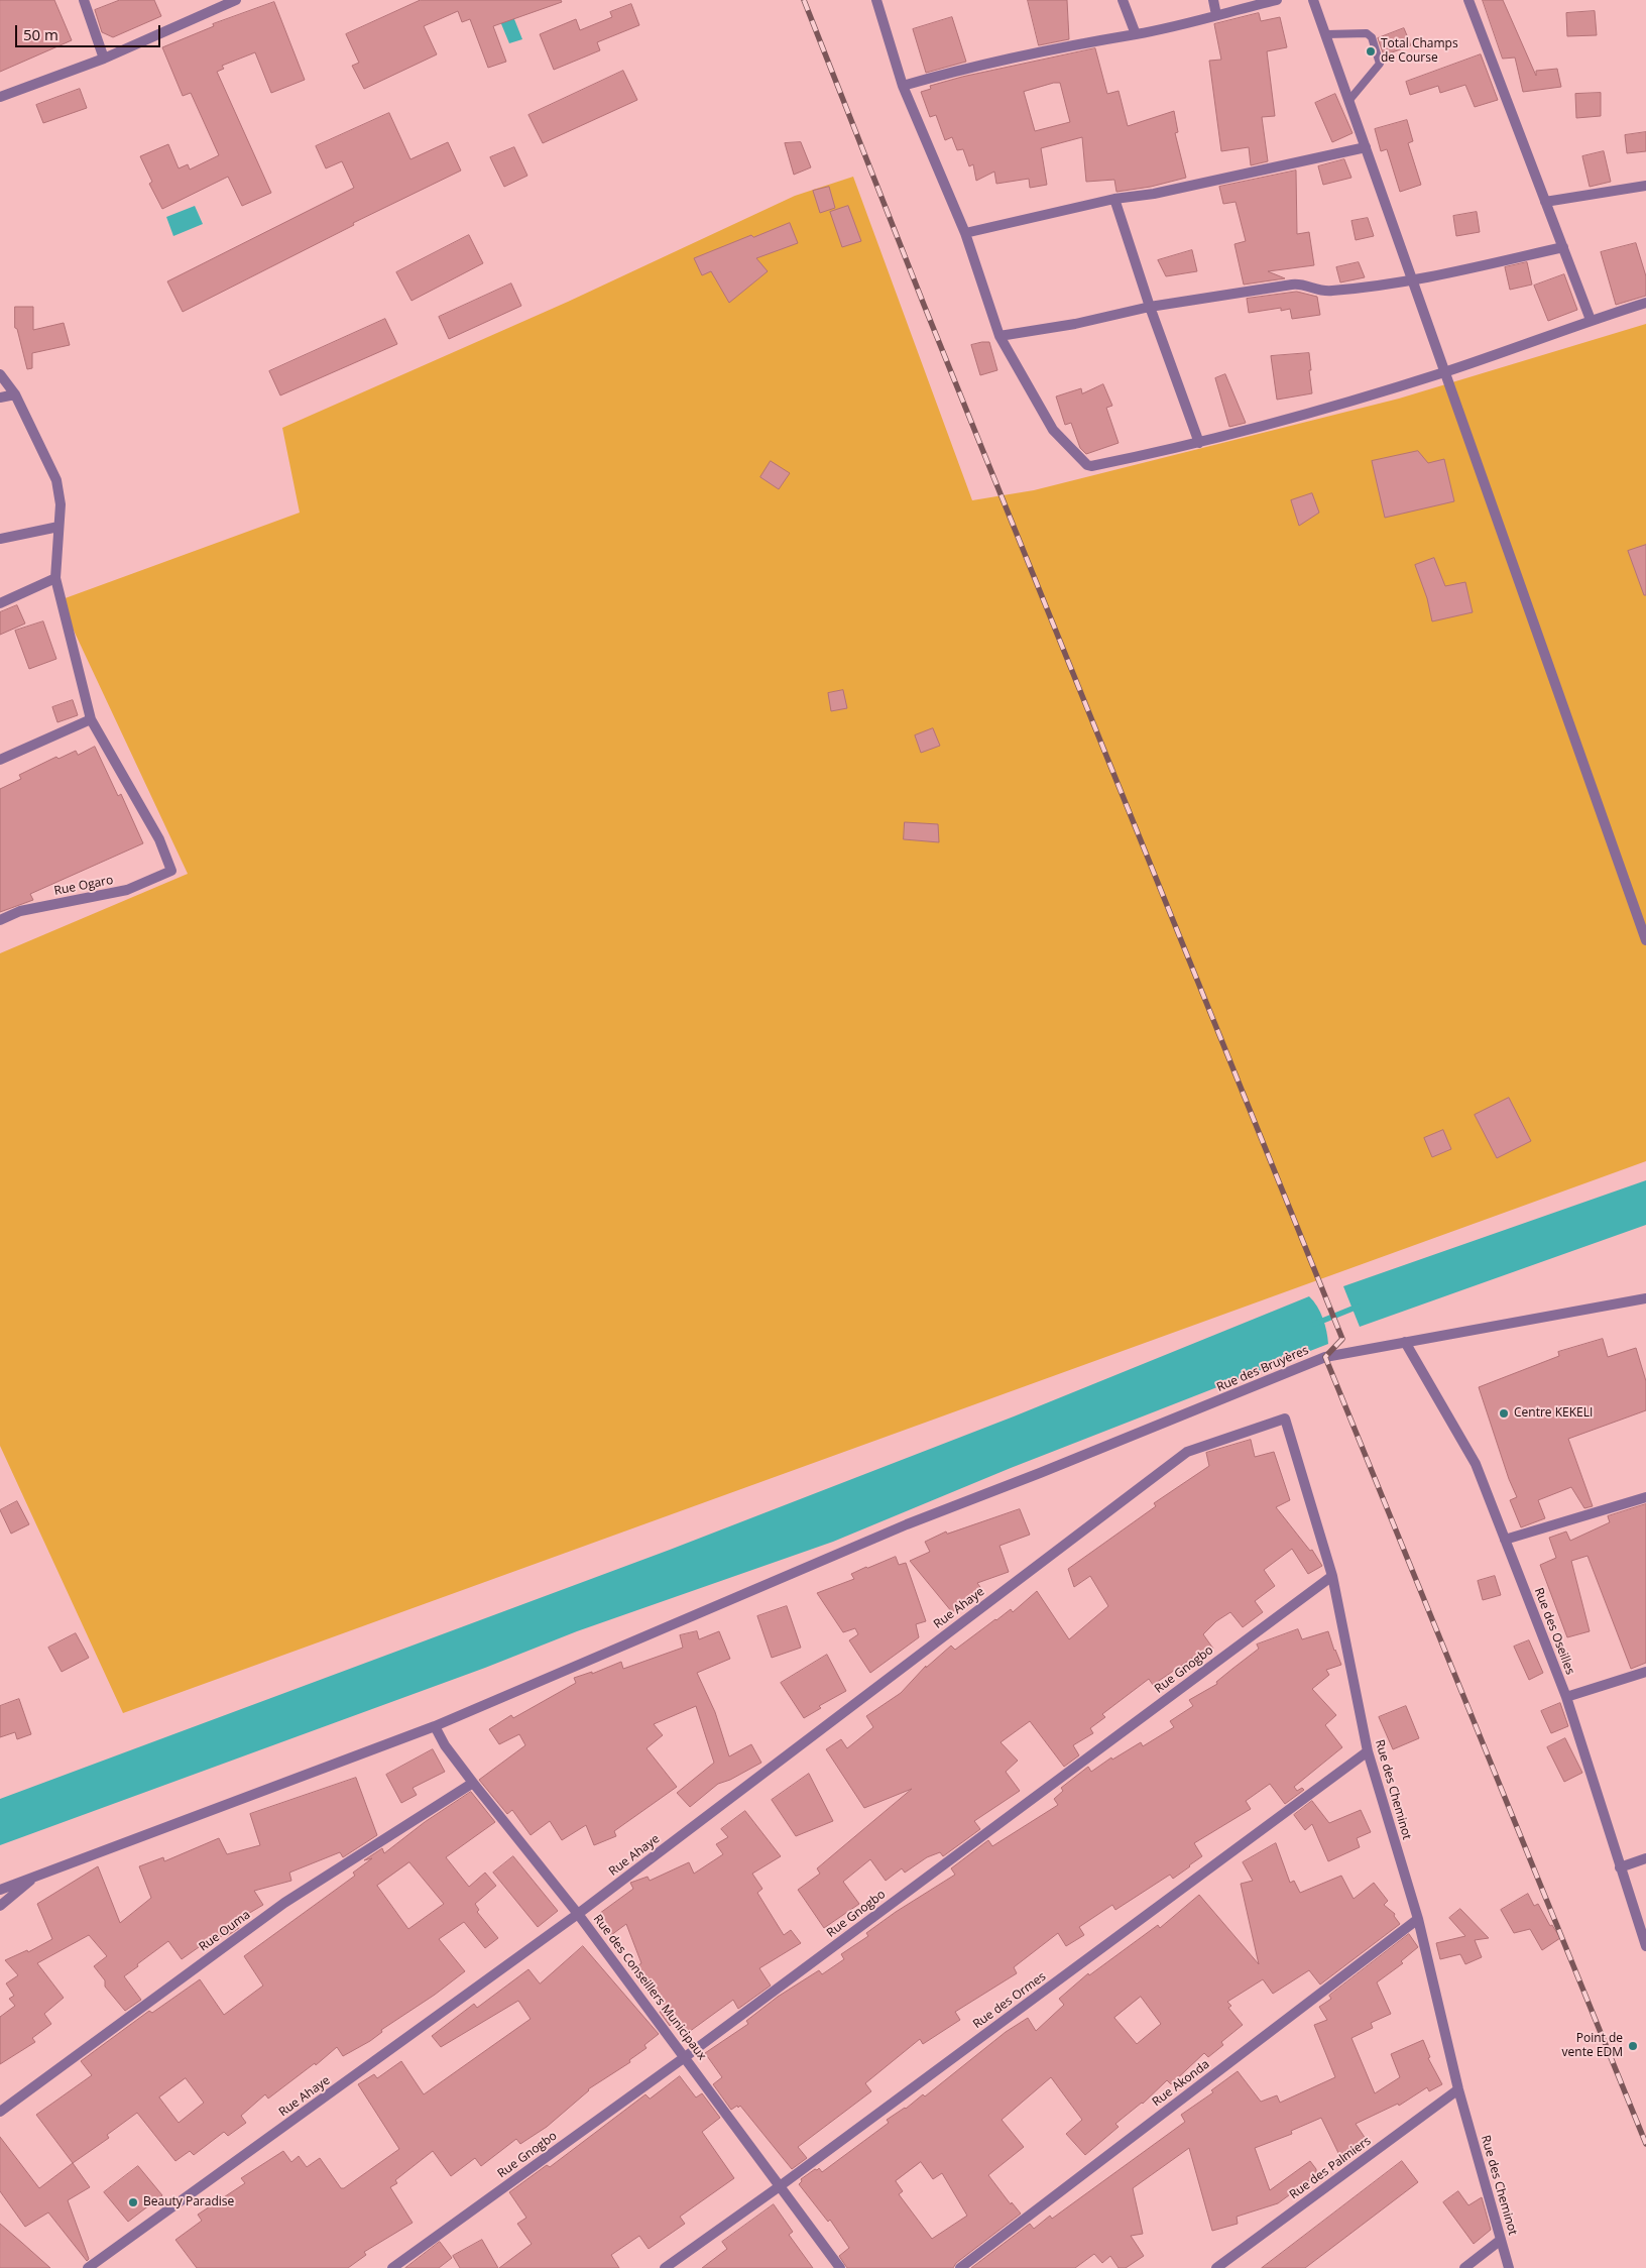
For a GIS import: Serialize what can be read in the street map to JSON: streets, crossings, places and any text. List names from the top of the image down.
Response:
{
  "streets": {
    "street": [
      "Rue Ogaro",
      "Rue des Bruyères",
      "Rue Ahaye",
      "Rue des Oseilles",
      "Rue Gnogbo",
      "Rue des Cheminot",
      "Rue Ouma",
      "Rue des Conseillers Municipaux",
      "Rue des Ormes",
      "Rue Akonda",
      "Rue des Palmiers"
    ]
  },
  "crossings": [
    ["Rue des Bruyères", "Rue des Oseilles"],
    ["Rue des Bruyères", "Rue des Conseillers Municipaux"],
    ["Rue Ahaye", "Rue des Cheminot"],
    ["Rue Ahaye", "Rue des Conseillers Municipaux"],
    ["Rue Gnogbo", "Rue des Cheminot"],
    ["Rue Gnogbo", "Rue des Conseillers Municipaux"],
    ["Rue des Cheminot", "Rue des Ormes"],
    ["Rue des Cheminot", "Rue Akonda"],
    ["Rue des Cheminot", "Rue des Palmiers"],
    ["Rue Ouma", "Rue des Conseillers Municipaux"],
    ["Rue des Conseillers Municipaux", "Rue des Ormes"]
  ],
  "places": [
    "Total Champs de Course",
    "Centre KEKELI",
    "Point de vente EDM",
    "Beauty Paradise"
  ],
  "scale_bar": "50 m"
}
